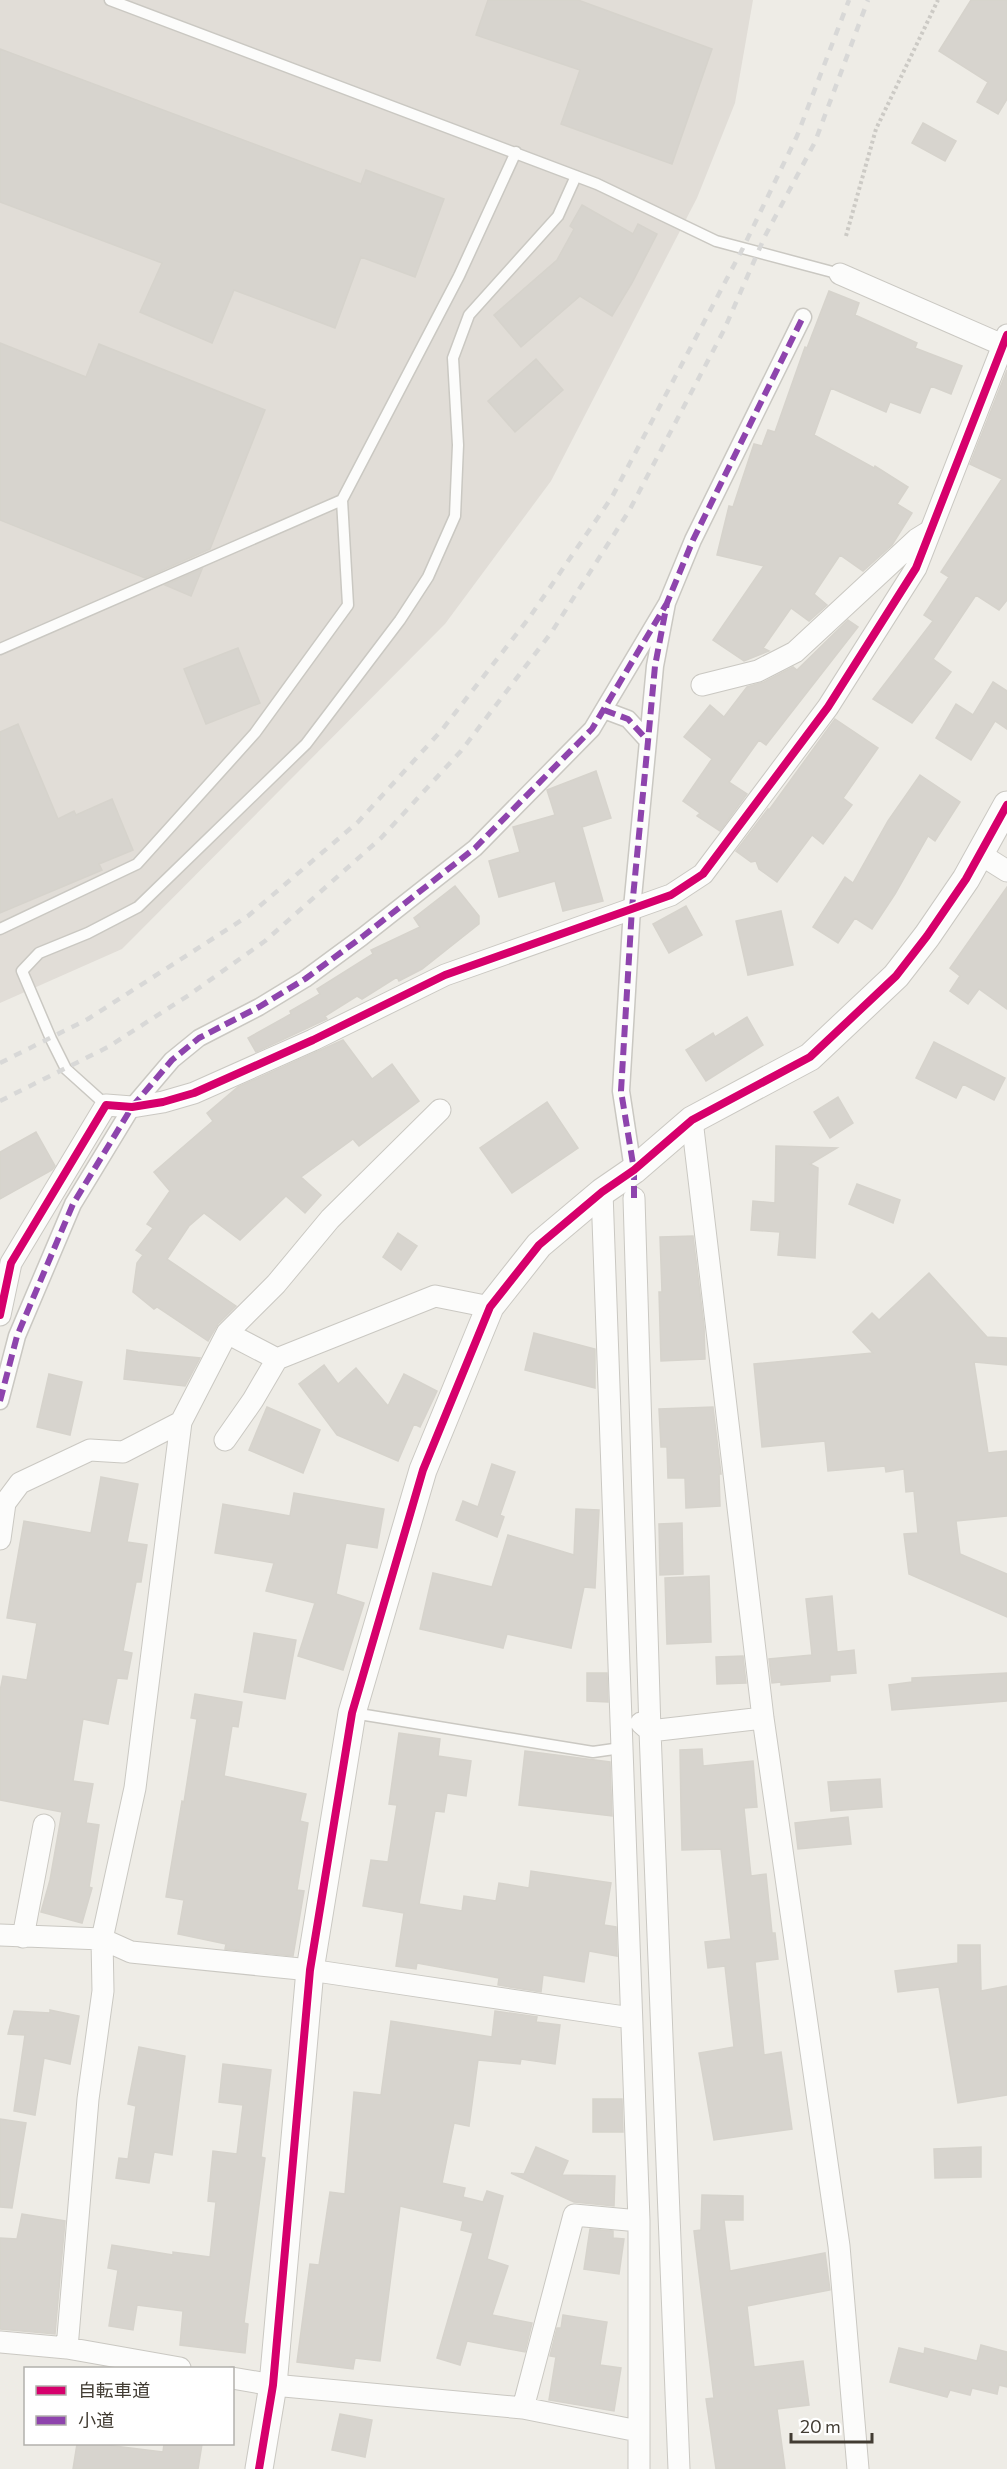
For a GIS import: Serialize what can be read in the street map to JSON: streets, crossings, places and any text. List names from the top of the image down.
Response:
{
  "legend": ["自転車道", "小道"],
  "scale_bar": "20 m"
}
